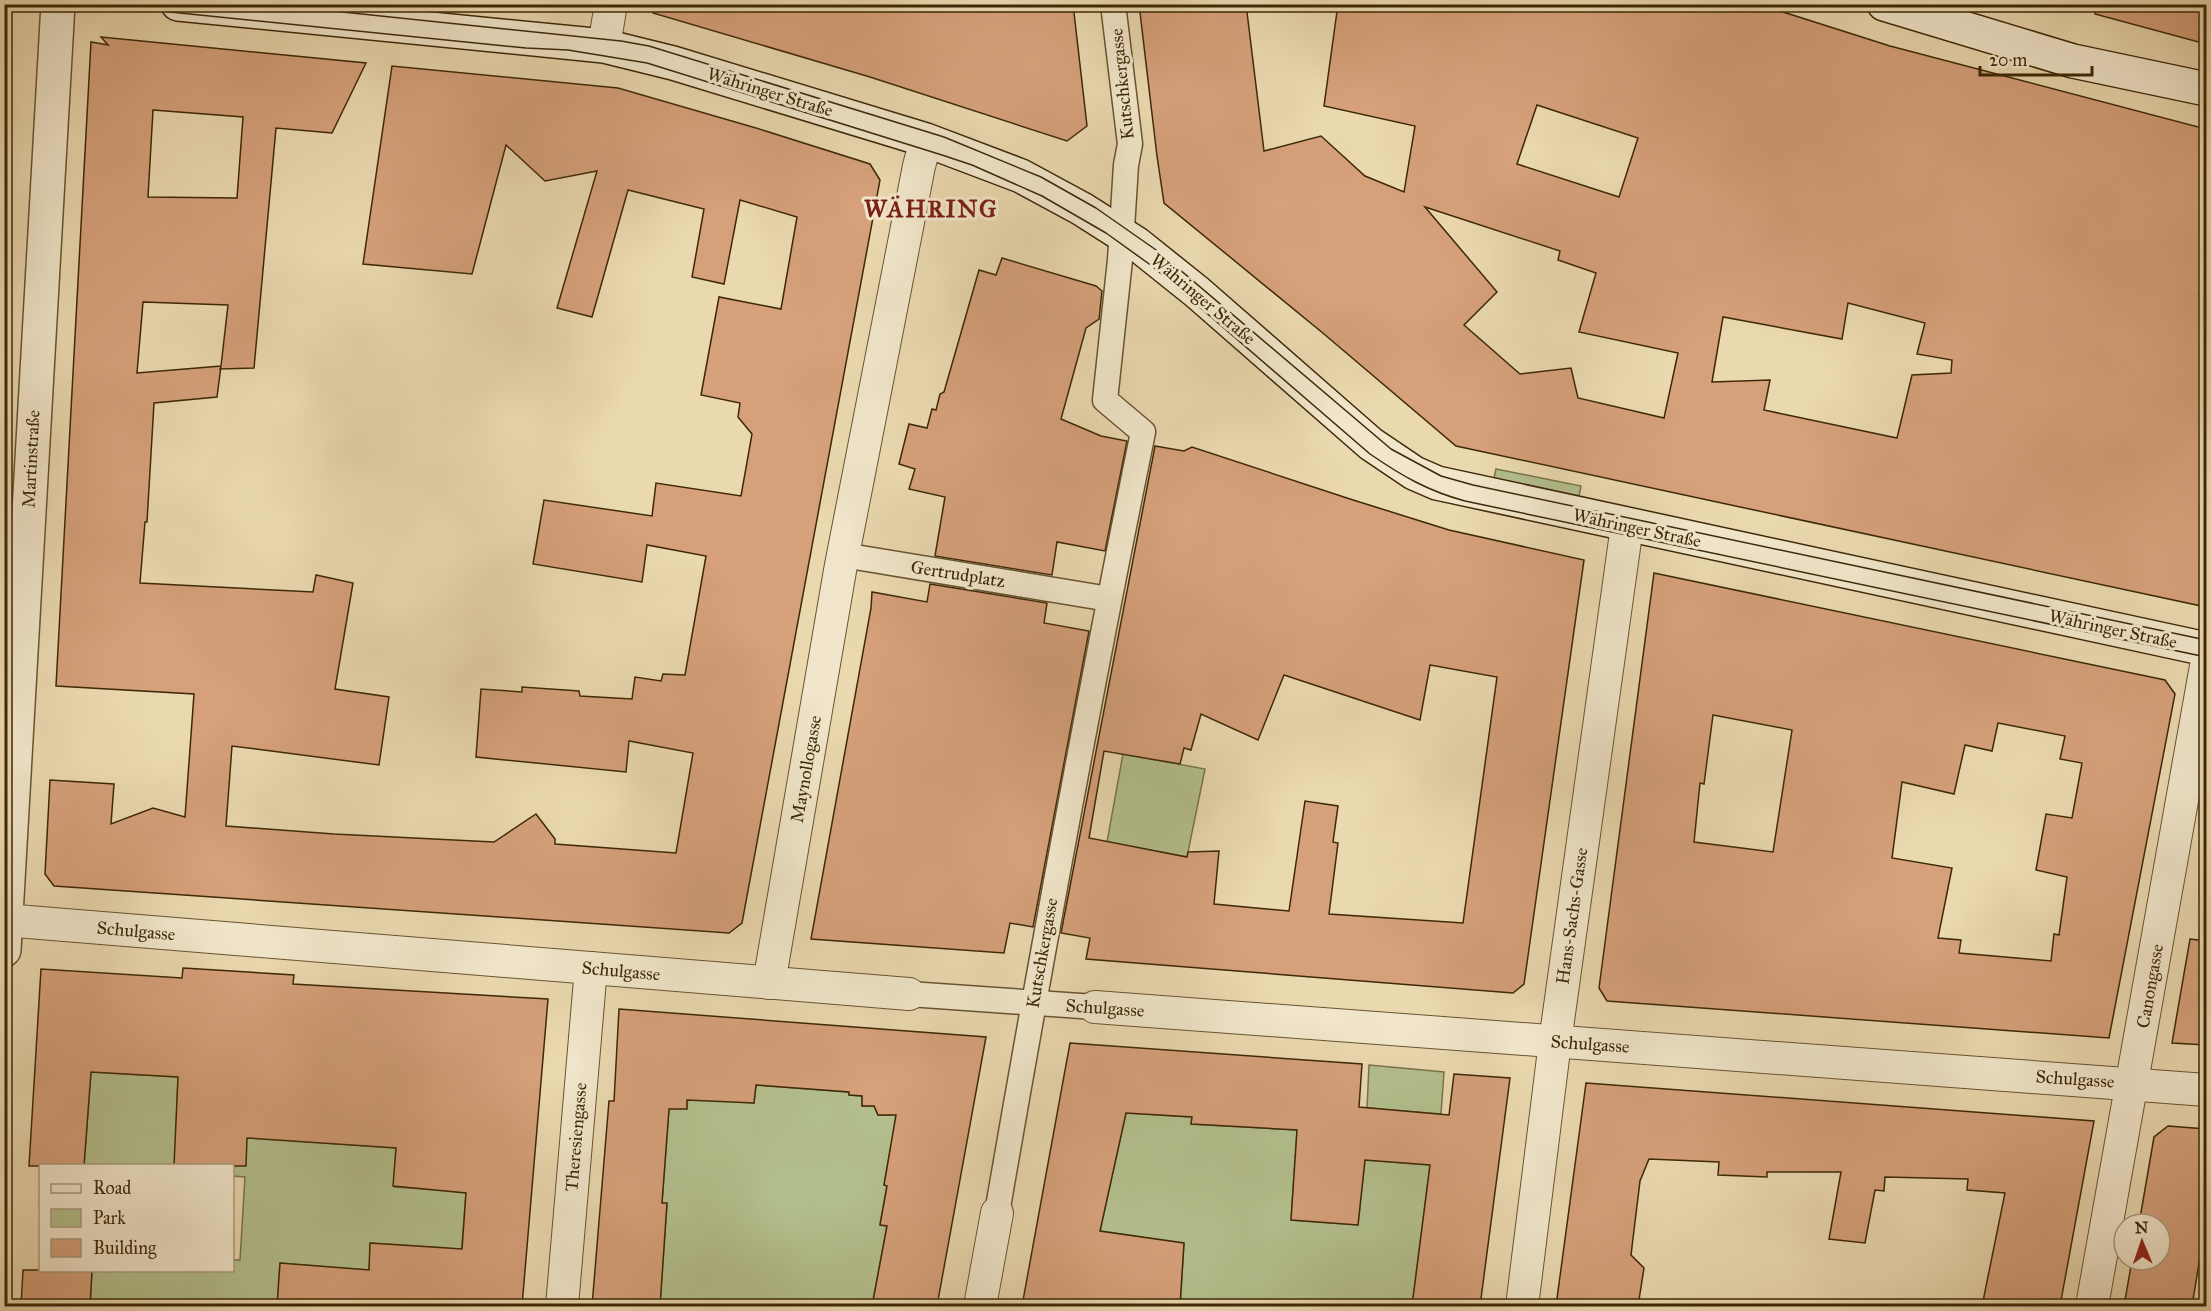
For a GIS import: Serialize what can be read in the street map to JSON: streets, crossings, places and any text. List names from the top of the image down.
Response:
{
  "streets": {
    "main road": ["Währinger Straße", "Martinstraße"],
    "street": [
      "Kutschkergasse",
      "Gertrudplatz",
      "Maynollogasse",
      "Hans-Sachs-Gasse",
      "Schulgasse",
      "Canongasse",
      "Theresiengasse"
    ]
  },
  "crossings": [
    ["Kutschkergasse", "Währinger Straße"],
    ["Kutschkergasse", "Gertrudplatz"],
    ["Kutschkergasse", "Schulgasse"],
    ["Währinger Straße", "Hans-Sachs-Gasse"],
    ["Martinstraße", "Schulgasse"],
    ["Gertrudplatz", "Maynollogasse"],
    ["Maynollogasse", "Schulgasse"],
    ["Hans-Sachs-Gasse", "Schulgasse"],
    ["Schulgasse", "Canongasse"],
    ["Schulgasse", "Theresiengasse"]
  ],
  "districts": ["WÄHRING"],
  "legend": ["Road", "Park", "Building"],
  "scale_bar": "20 m",
  "north": "top"
}
